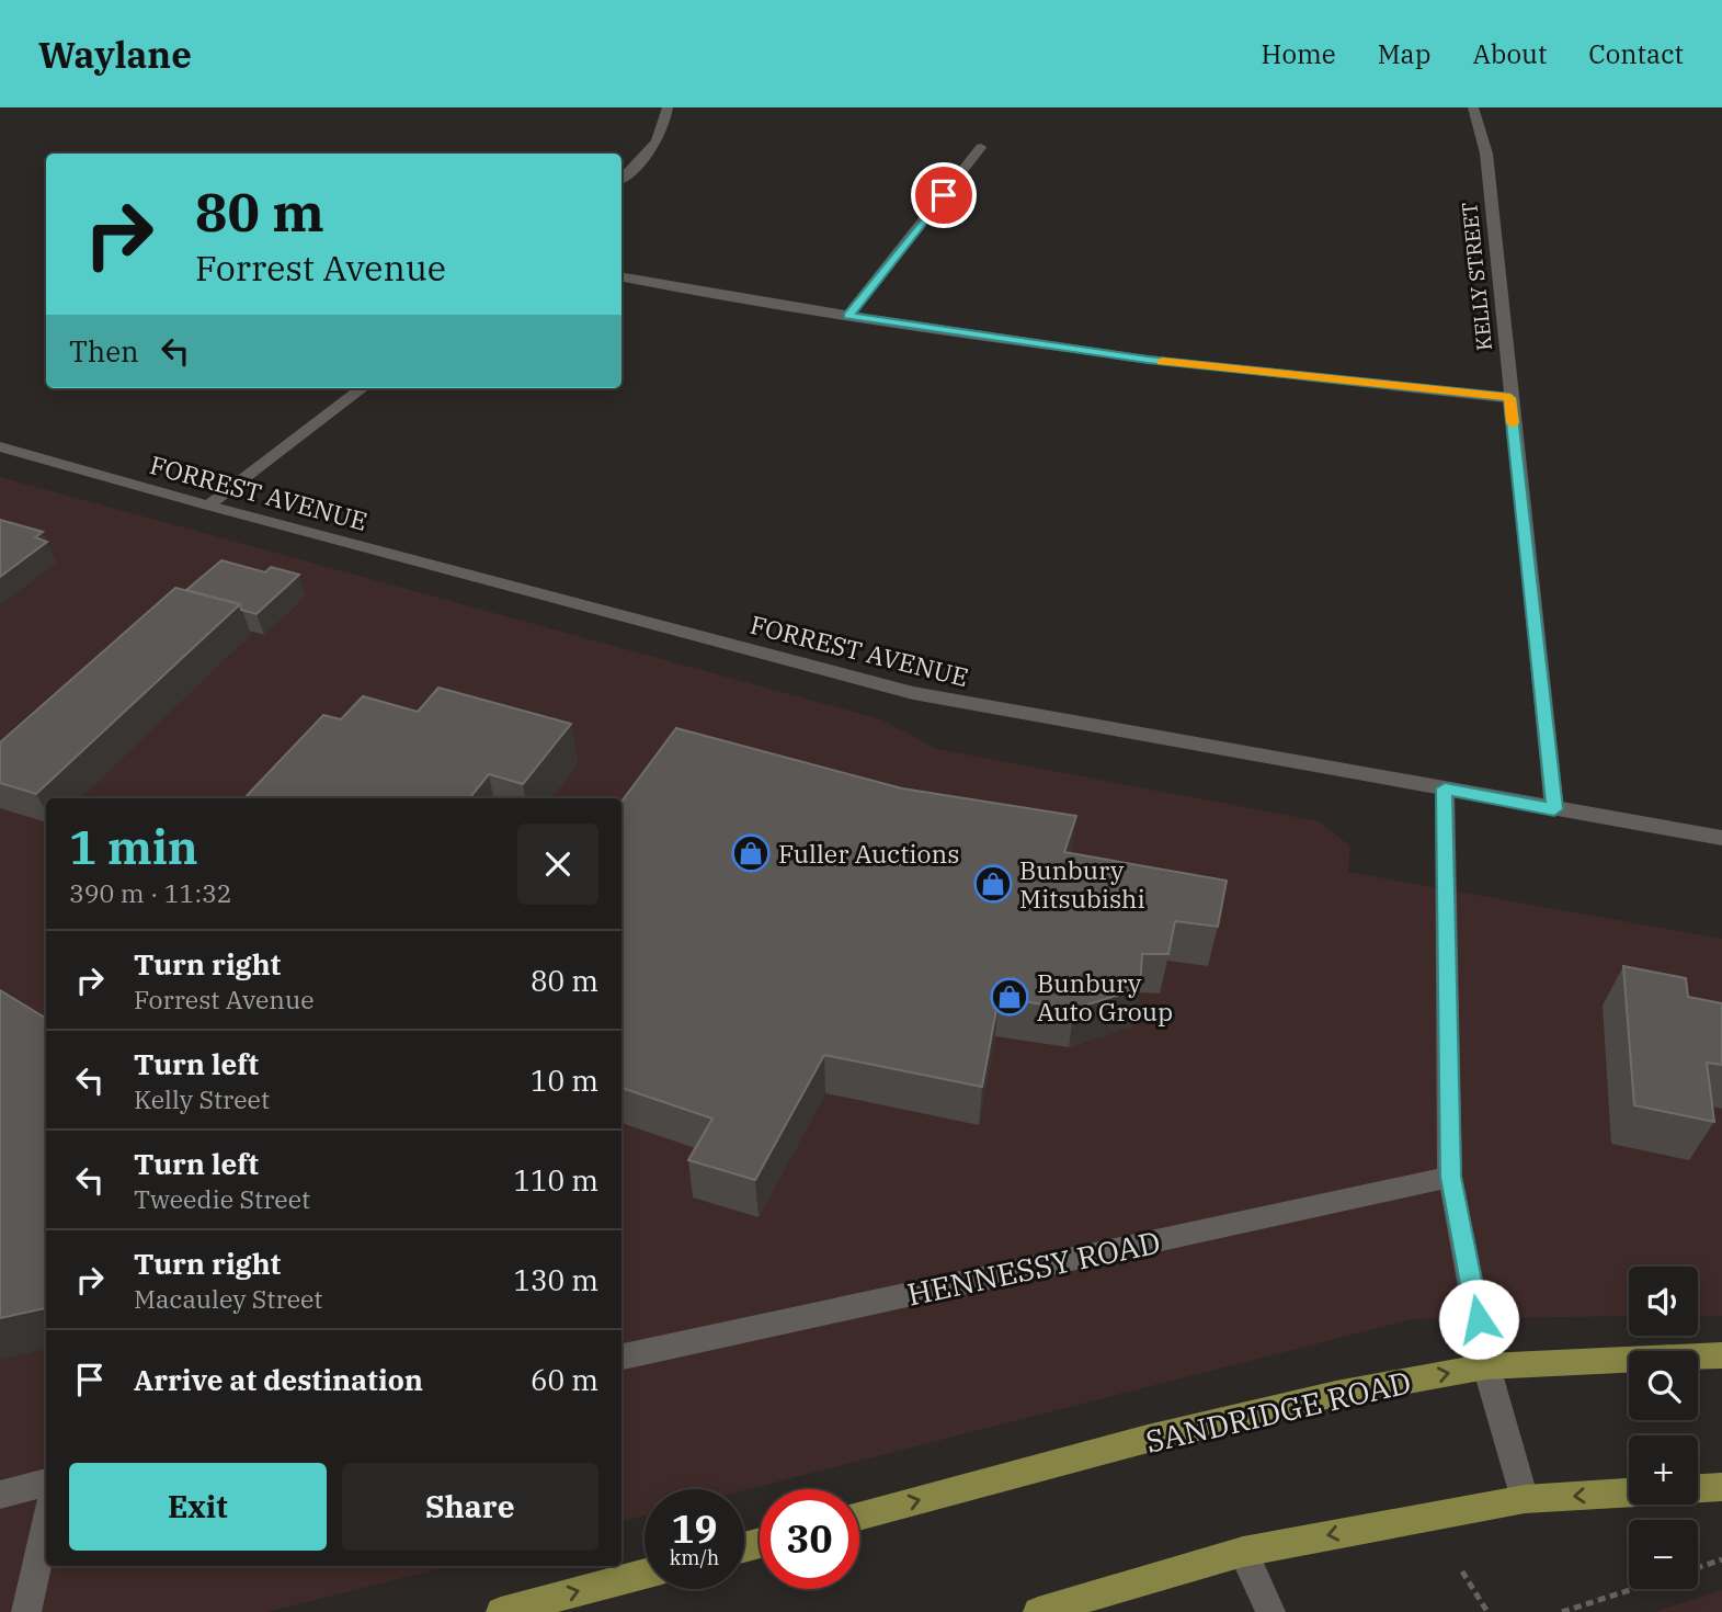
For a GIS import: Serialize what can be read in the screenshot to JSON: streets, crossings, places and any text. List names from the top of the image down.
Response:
{
  "streets": {
    "main road": ["SANDRIDGE ROAD"],
    "street": ["KELLY STREET", "FORREST AVENUE", "HENNESSY ROAD"]
  },
  "crossings": [
    ["KELLY STREET", "FORREST AVENUE"]
  ],
  "places": {
    "shop": ["Fuller Auctions", "Bunbury Mitsubishi", "Bunbury Auto Group"]
  },
  "page": {
    "header": "Waylane",
    "nav": [
      "Home",
      "Map",
      "About",
      "Contact"
    ],
    "turn": ["80 m", "Forrest Avenue"],
    "then": "Then",
    "heading": ["1 min", "390 m · 11:32"],
    "list": [
      {
        "name": "Turn right",
        "note": "Forrest Avenue",
        "value": "80 m"
      },
      {
        "name": "Turn left",
        "note": "Kelly Street",
        "value": "10 m"
      },
      {
        "name": "Turn left",
        "note": "Tweedie Street",
        "value": "110 m"
      },
      {
        "name": "Turn right",
        "note": "Macauley Street",
        "value": "130 m"
      },
      {
        "name": "Arrive at destination",
        "value": "60 m"
      }
    ],
    "map_buttons": ["+", "−"],
    "buttons": ["Exit", "Share"],
    "speed": "19 km/h",
    "limit": "30"
  }
}
